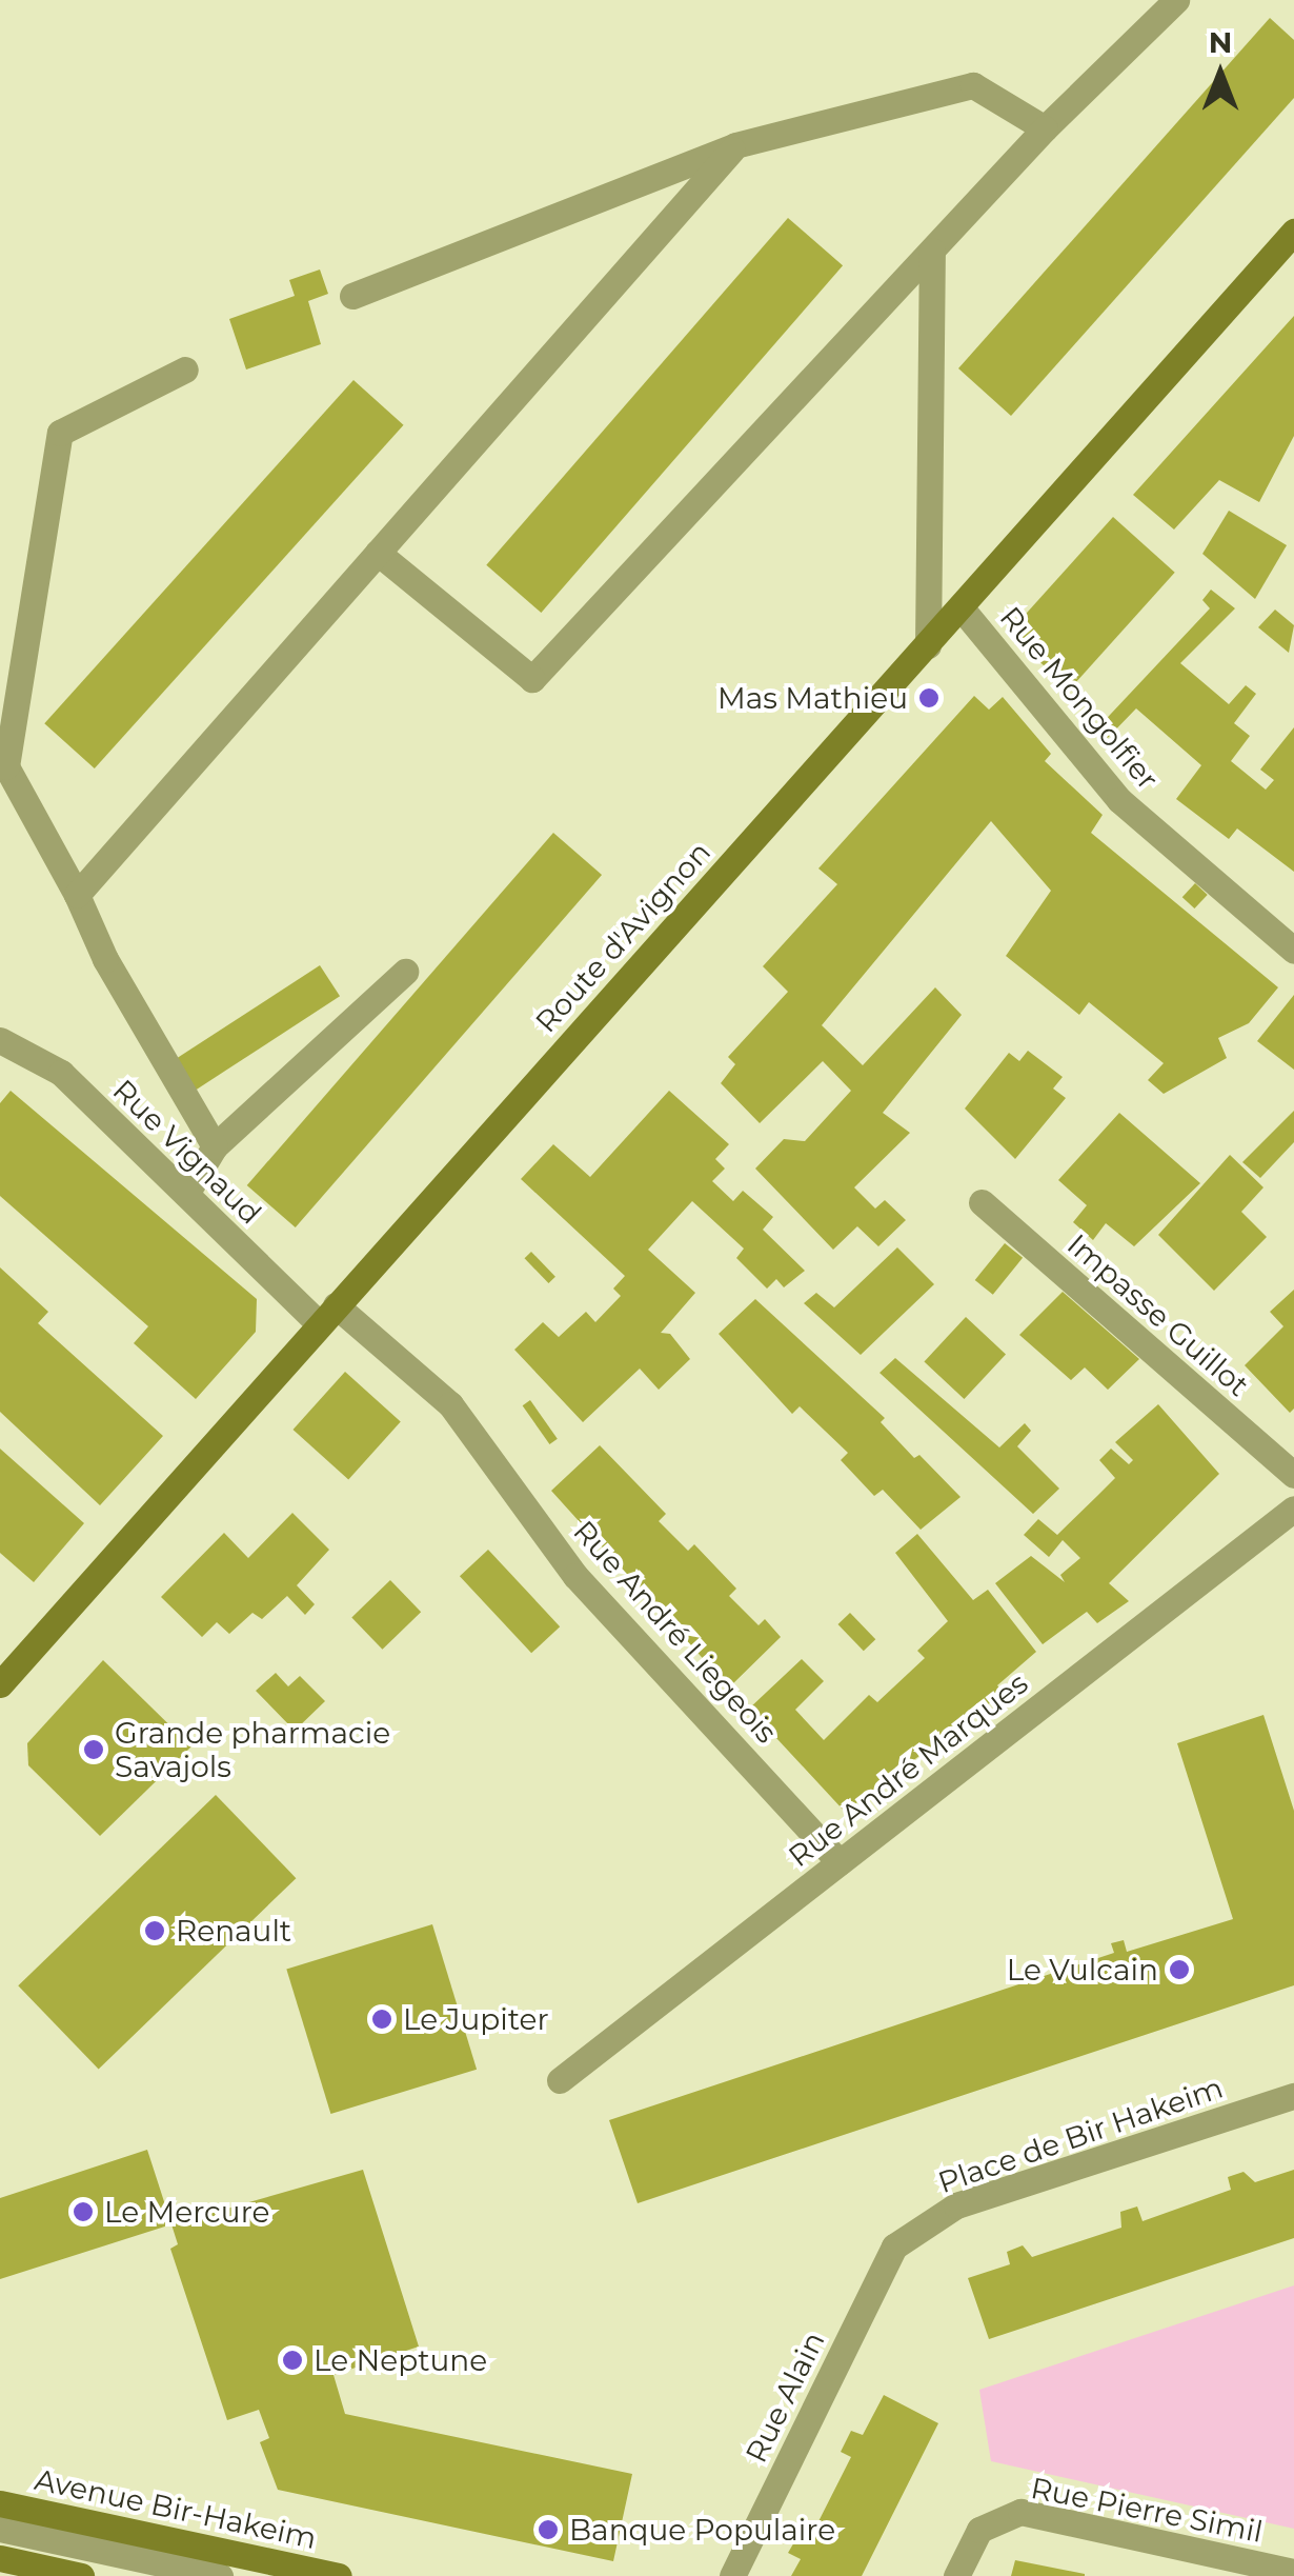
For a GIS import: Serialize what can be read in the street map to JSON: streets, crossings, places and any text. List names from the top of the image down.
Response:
{
  "streets": {
    "main road": ["Route d'Avignon", "Avenue Bir-Hakeim"],
    "street": [
      "Rue Mongolfier",
      "Rue Vignaud",
      "Impasse Guillot",
      "Rue André Liegeois",
      "Rue André Marques",
      "Place de Bir Hakeim",
      "Rue Alain",
      "Rue Pierre Simil"
    ]
  },
  "crossings": [
    ["Rue Mongolfier", "Route d'Avignon"],
    ["Route d'Avignon", "Rue Vignaud"],
    ["Route d'Avignon", "Rue André Liegeois"],
    ["Rue Vignaud", "Rue André Liegeois"],
    ["Rue André Liegeois", "Rue André Marques"],
    ["Place de Bir Hakeim", "Rue Alain"]
  ],
  "places": [
    "Mas Mathieu",
    "Grande pharmacie Savajols",
    "Renault",
    "Le Vulcain",
    "Le Jupiter",
    "Le Mercure",
    "Le Neptune",
    "Banque Populaire"
  ],
  "north": "top"
}
